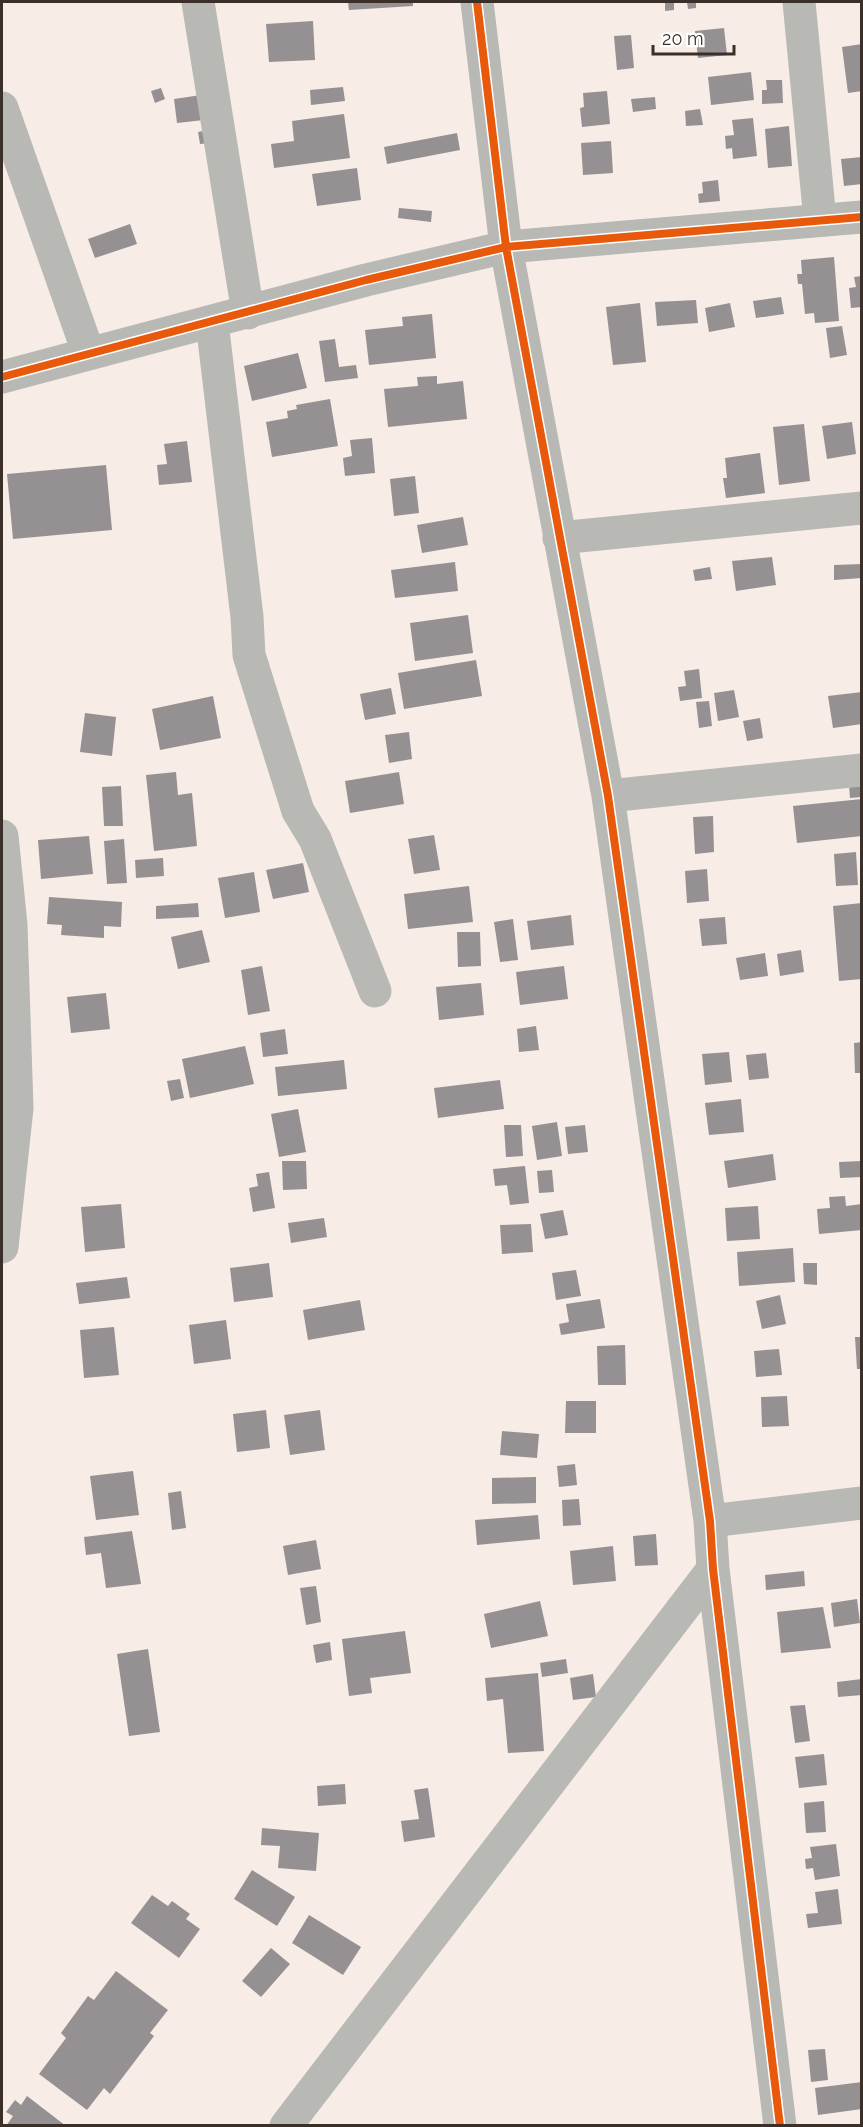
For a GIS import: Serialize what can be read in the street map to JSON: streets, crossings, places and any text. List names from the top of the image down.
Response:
{
  "scale_bar": "20 m"
}
